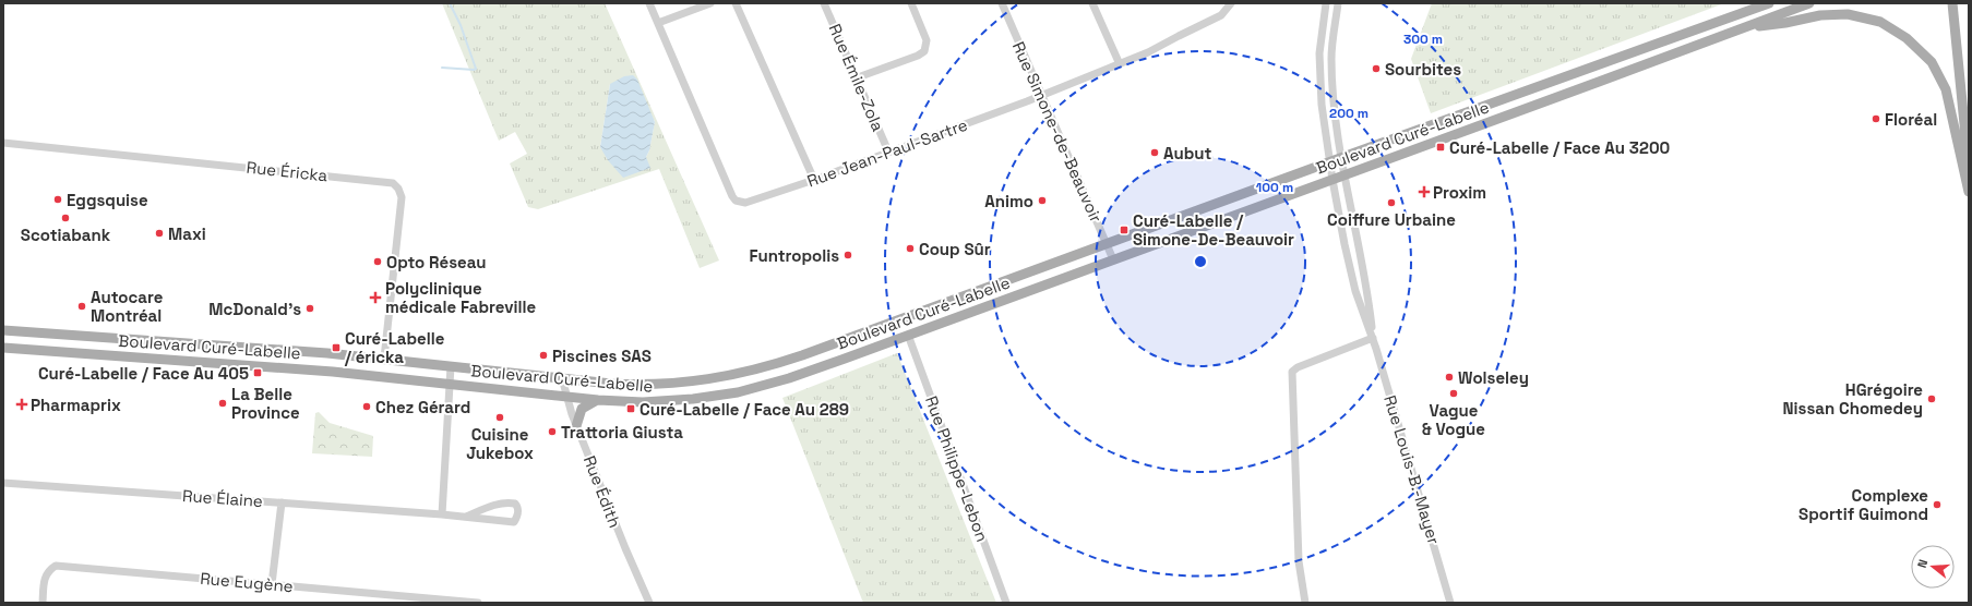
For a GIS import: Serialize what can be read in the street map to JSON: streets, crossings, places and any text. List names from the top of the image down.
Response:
{
  "streets": {
    "main road": ["Boulevard Curé-Labelle"],
    "street": [
      "Rue Émile-Zola",
      "Rue Simone-de-Beauvoir",
      "Rue Jean-Paul-Sartre",
      "Rue Éricka",
      "Rue Philippe-Lebon",
      "Rue Louis-B.-Mayer",
      "Rue Édith",
      "Rue Élaine",
      "Rue Eugène"
    ]
  },
  "crossings": [
    ["Rue Émile-Zola", "Rue Jean-Paul-Sartre"],
    ["Rue Simone-de-Beauvoir", "Boulevard Curé-Labelle"],
    ["Rue Simone-de-Beauvoir", "Rue Jean-Paul-Sartre"],
    ["Boulevard Curé-Labelle", "Rue Éricka"],
    ["Boulevard Curé-Labelle", "Rue Philippe-Lebon"],
    ["Boulevard Curé-Labelle", "Rue Louis-B.-Mayer"],
    ["Boulevard Curé-Labelle", "Rue Édith"]
  ],
  "places": {
    "other": [
      "Sourbites",
      "Floréal",
      "Aubut",
      "Eggsquise",
      "Animo",
      "Coiffure Urbaine",
      "Scotiabank",
      "Maxi",
      "Coup Sûr",
      "Funtropolis",
      "Opto Réseau",
      "Autocare Montréal",
      "McDonald's",
      "Piscines SAS",
      "Wolseley",
      "Vague & Vogue",
      "HGrégoire Nissan Chomedey",
      "La Belle Province",
      "Chez Gérard",
      "Cuisine Jukebox",
      "Trattoria Giusta",
      "Complexe Sportif Guimond"
    ],
    "transit": [
      "Curé-Labelle / Face Au 3200",
      "Curé-Labelle / Simone-De-Beauvoir",
      "Curé-Labelle / éricka",
      "Curé-Labelle / Face Au 405",
      "Curé-Labelle / Face Au 289"
    ],
    "health": ["Proxim", "Polyclinique médicale Fabreville", "Pharmaprix"]
  },
  "north": "left",
  "rings": ["300 m", "200 m", "100 m"]
}
